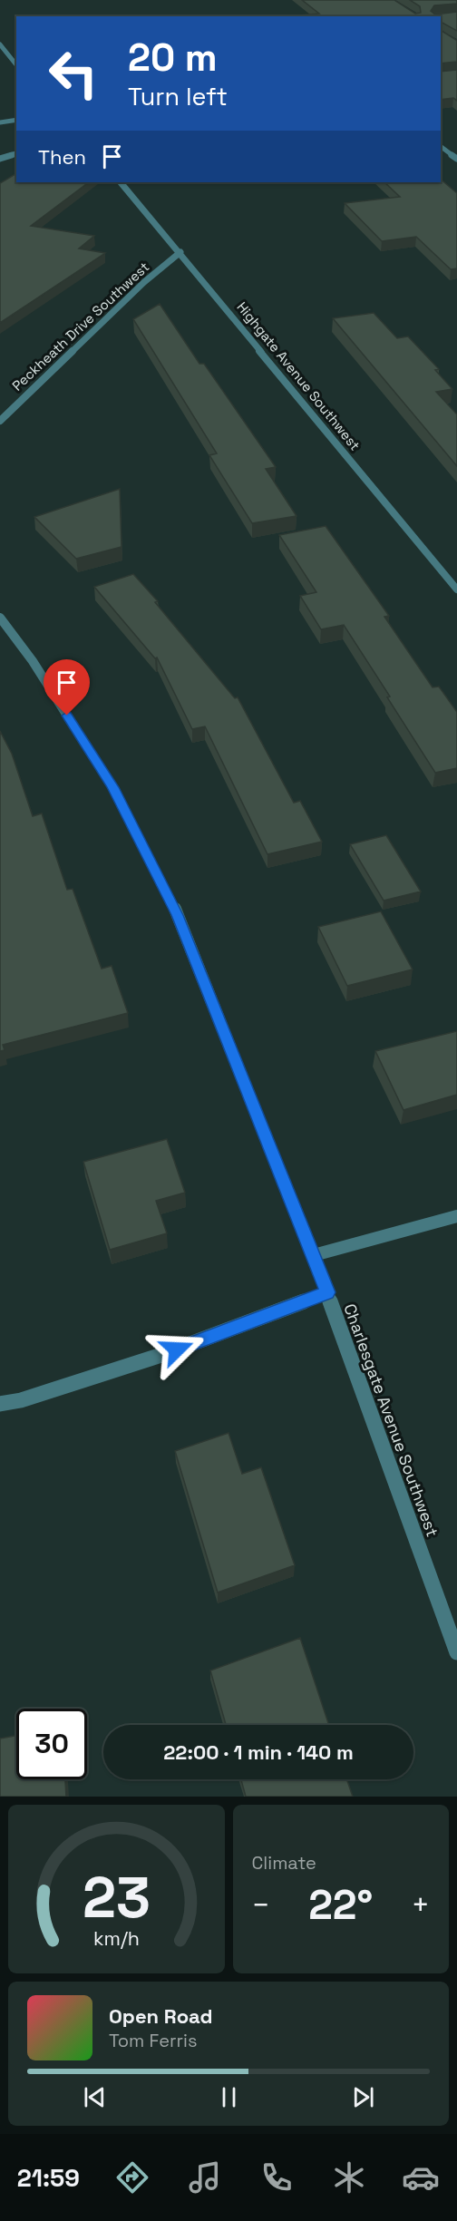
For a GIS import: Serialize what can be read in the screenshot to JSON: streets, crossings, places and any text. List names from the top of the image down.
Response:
{
  "streets": {
    "street": ["Peckheath Drive Southwest", "Highgate Avenue Southwest", "Charlesgate Avenue Southwest"]
  },
  "crossings": [
    ["Peckheath Drive Southwest", "Highgate Avenue Southwest"]
  ],
  "page": {
    "turn": ["20 m", "Turn left"],
    "then": "Then",
    "limit": "30",
    "trip": "22:00 · 1 min · 140 m",
    "tile": "Climate",
    "heat": ["−", "22°", "+"],
    "song": ["Open Road", "Tom Ferris"],
    "tabs": "21:59",
    "gauge": ["23", "km/h"]
  }
}
